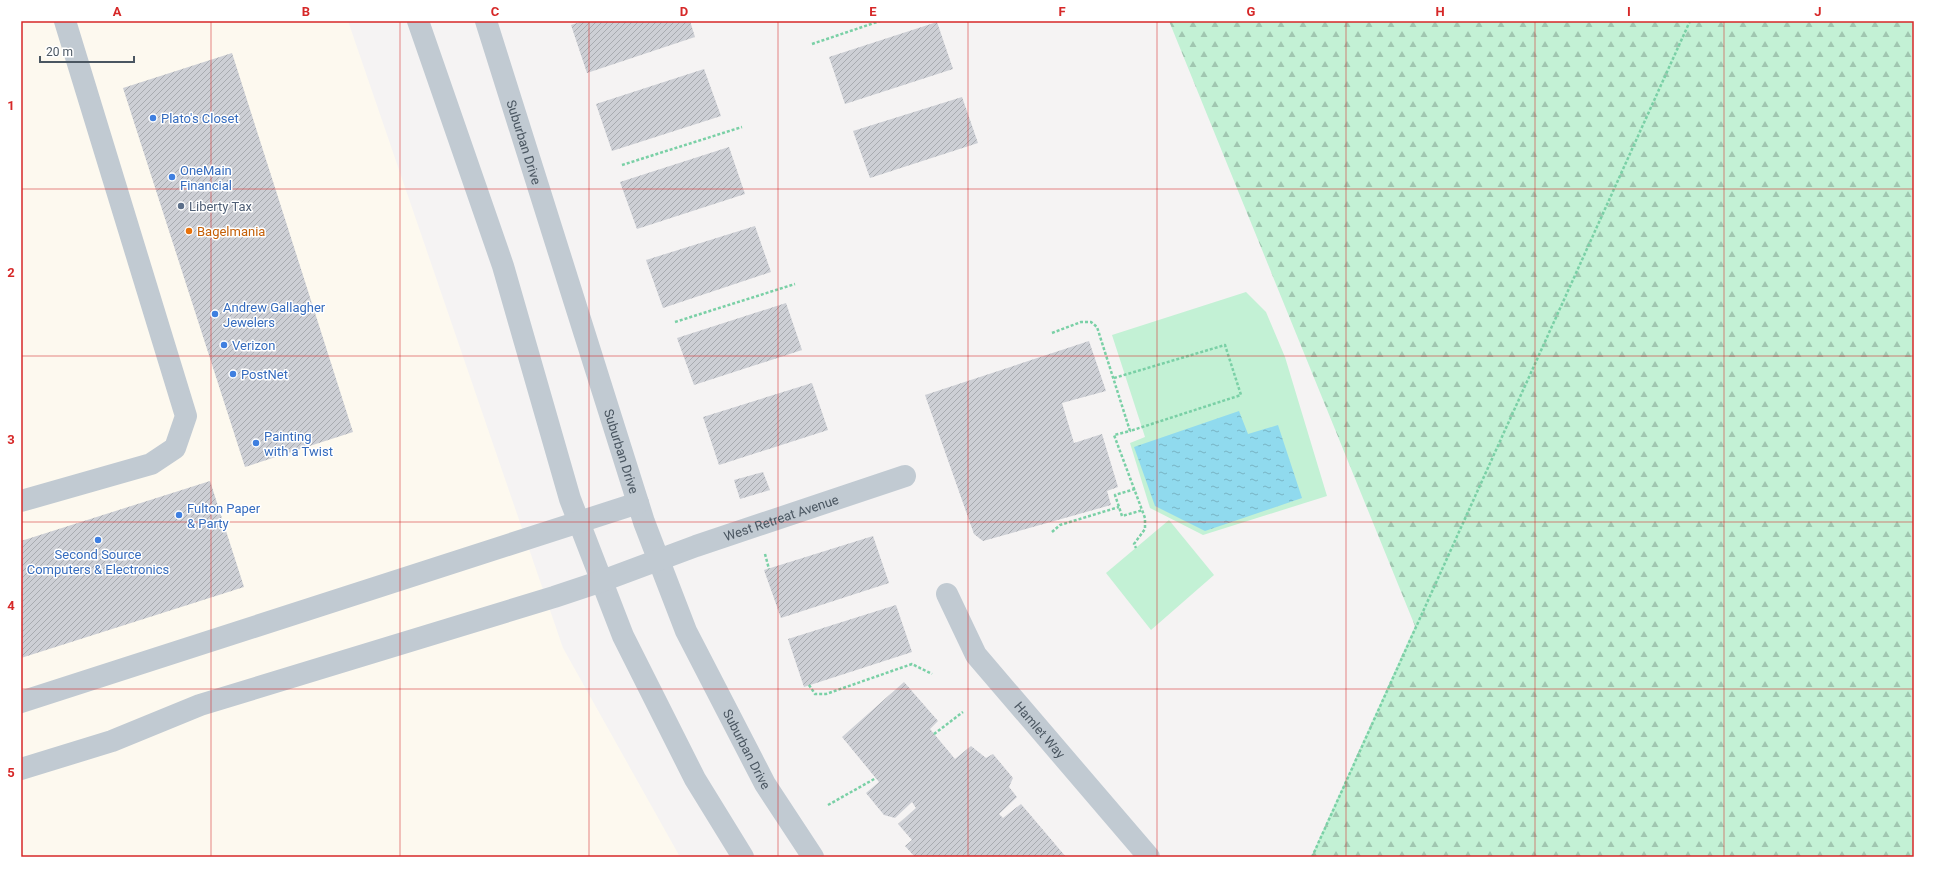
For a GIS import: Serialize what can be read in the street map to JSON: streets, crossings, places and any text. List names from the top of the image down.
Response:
{
  "streets": {
    "street": ["Suburban Drive", "West Retreat Avenue", "Hamlet Way"]
  },
  "crossings": [
    ["Suburban Drive", "West Retreat Avenue"]
  ],
  "places": [
    "Plato's Closet",
    "OneMain Financial",
    "Liberty Tax",
    "Bagelmania",
    "Andrew Gallagher Jewelers",
    "Verizon",
    "PostNet",
    "Painting with a Twist",
    "Fulton Paper & Party",
    "Second Source Computers & Electronics"
  ],
  "scale_bar": "20 m",
  "grid": {
    "columns": [
      "A",
      "B",
      "C",
      "D",
      "E",
      "F",
      "G",
      "H",
      "I",
      "J"
    ],
    "rows": [
      "1",
      "2",
      "3",
      "4",
      "5"
    ]
  }
}
